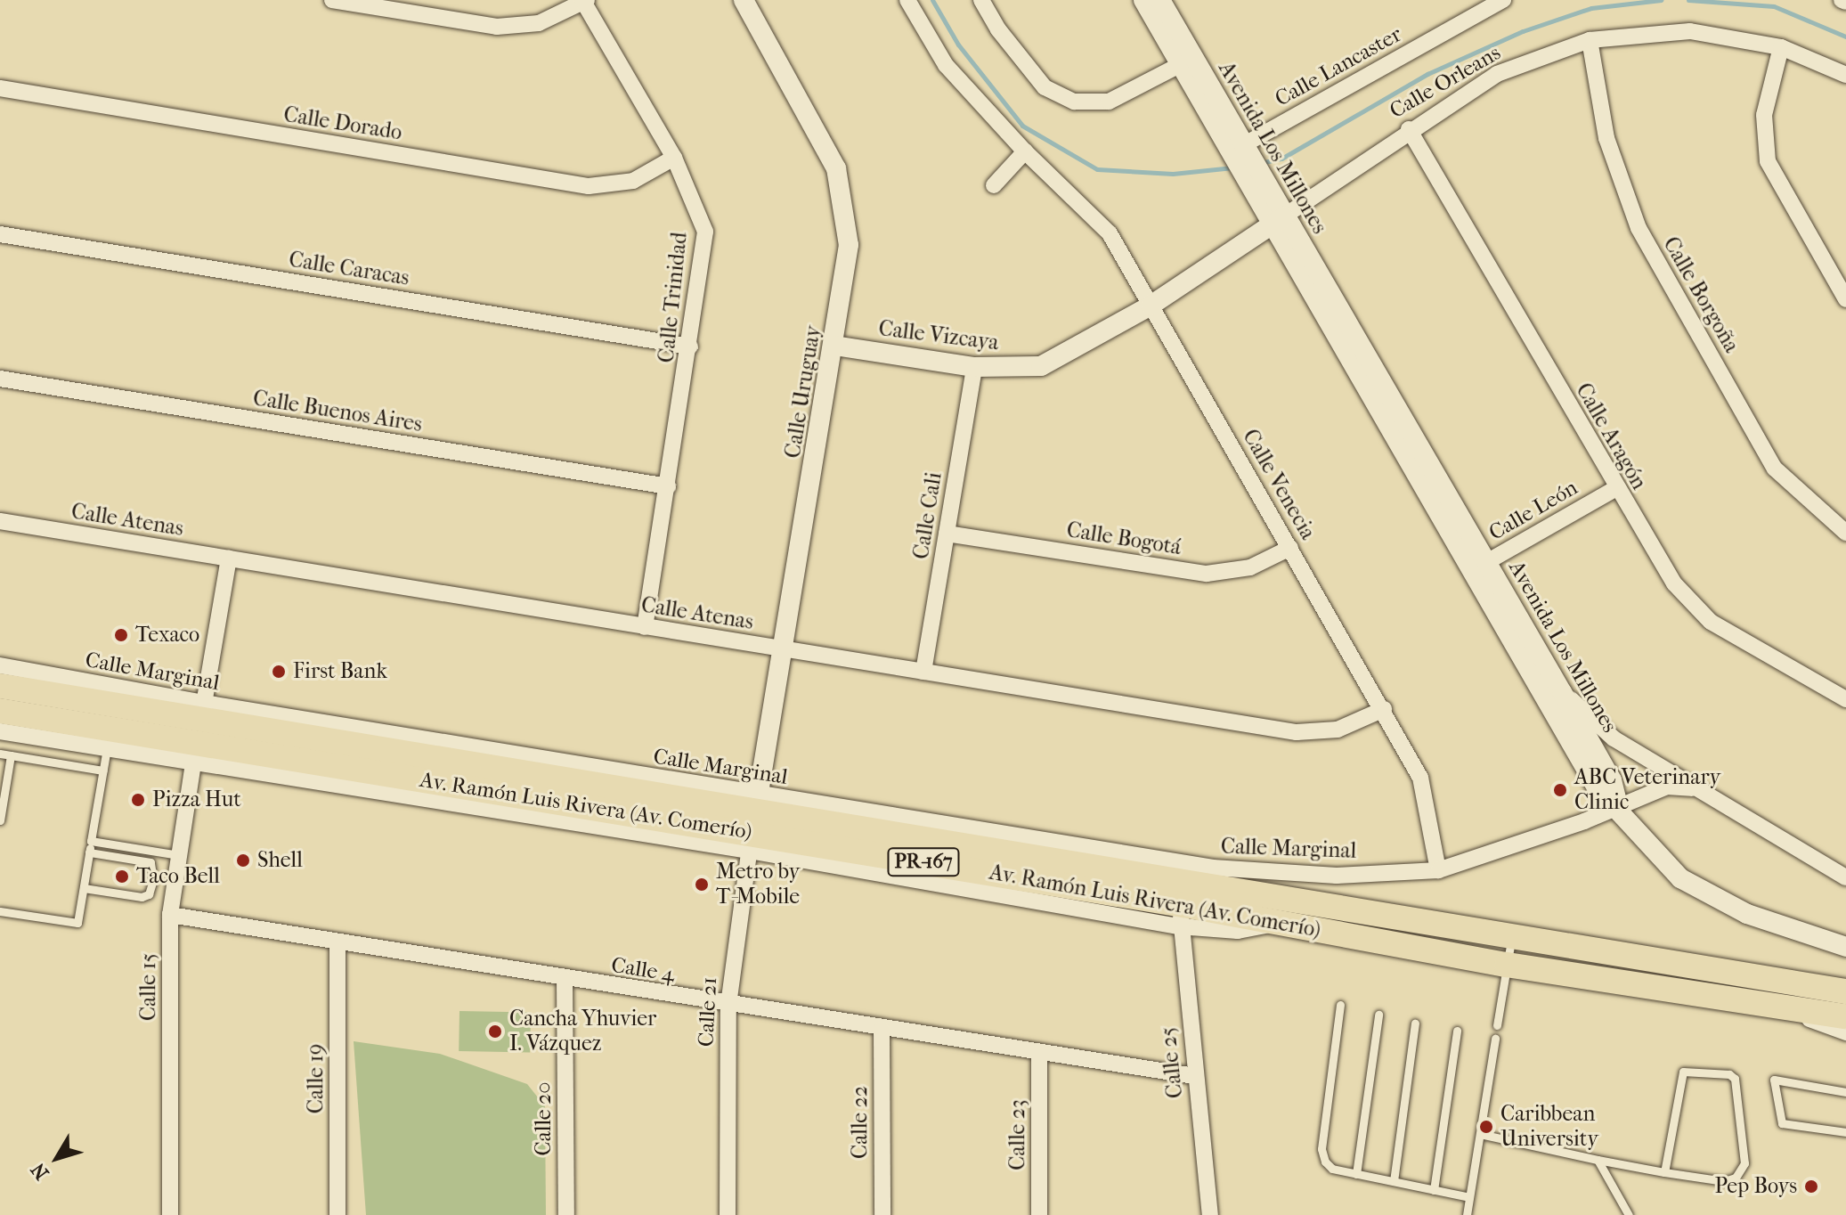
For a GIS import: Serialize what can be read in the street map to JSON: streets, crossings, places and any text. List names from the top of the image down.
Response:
{
  "streets": {
    "main road": ["Av. Ramón Luis Rivera (Av. Comerío)", "PR-167"],
    "street": [
      "Calle Lancaster",
      "Calle Orleans",
      "Calle Dorado",
      "Avenida Los Millones",
      "Calle Caracas",
      "Calle Borgoña",
      "Calle Trinidad",
      "Calle Vizcaya",
      "Calle Uruguay",
      "Calle Buenos Aires",
      "Calle Aragón",
      "Calle Venecia",
      "Calle León",
      "Calle Cali",
      "Calle Atenas",
      "Calle Bogotá",
      "Calle Marginal",
      "Calle 4",
      "Calle 15",
      "Calle 21",
      "Calle 25",
      "Calle 19",
      "Calle 20",
      "Calle 22",
      "Calle 23"
    ]
  },
  "crossings": [
    ["Calle Lancaster", "Avenida Los Millones"],
    ["Calle Orleans", "Avenida Los Millones"],
    ["Calle Orleans", "Calle Borgoña"],
    ["Calle Orleans", "Calle Vizcaya"],
    ["Calle Orleans", "Calle Aragón"],
    ["Calle Orleans", "Calle Venecia"],
    ["Calle Dorado", "Calle Trinidad"],
    ["Avenida Los Millones", "Calle León"],
    ["Avenida Los Millones", "Calle Marginal"],
    ["Calle Caracas", "Calle Trinidad"],
    ["Calle Trinidad", "Calle Buenos Aires"],
    ["Calle Trinidad", "Calle Atenas"],
    ["Calle Vizcaya", "Calle Uruguay"],
    ["Calle Vizcaya", "Calle Venecia"],
    ["Calle Vizcaya", "Calle Cali"],
    ["Calle Uruguay", "Calle Atenas"],
    ["Calle Uruguay", "Calle Marginal"],
    ["Calle Uruguay", "Av. Ramón Luis Rivera (Av. Comerío)"],
    ["Calle Uruguay", "Calle 21"],
    ["Calle Aragón", "Calle León"],
    ["Calle Venecia", "Calle Atenas"],
    ["Calle Venecia", "Calle Bogotá"],
    ["Calle Venecia", "Calle Marginal"],
    ["Calle Cali", "Calle Atenas"],
    ["Calle Cali", "Calle Bogotá"],
    ["Calle Atenas", "Calle 15"],
    ["Calle Marginal", "Av. Ramón Luis Rivera (Av. Comerío)"],
    ["Calle Marginal", "Calle 15"],
    ["Calle Marginal", "Calle 21"],
    ["Av. Ramón Luis Rivera (Av. Comerío)", "Calle 15"],
    ["Av. Ramón Luis Rivera (Av. Comerío)", "Calle 21"],
    ["Av. Ramón Luis Rivera (Av. Comerío)", "Calle 25"],
    ["Calle 4", "Calle 15"],
    ["Calle 4", "Calle 21"],
    ["Calle 4", "Calle 25"],
    ["Calle 4", "Calle 19"],
    ["Calle 4", "Calle 20"],
    ["Calle 4", "Calle 22"],
    ["Calle 4", "Calle 23"]
  ],
  "places": [
    "Texaco",
    "First Bank",
    "ABC Veterinary Clinic",
    "Pizza Hut",
    "Shell",
    "Taco Bell",
    "Metro by T-Mobile",
    "Cancha Yhuvier I. Vázquez",
    "Caribbean University",
    "Pep Boys"
  ],
  "north": "bottom left"
}
